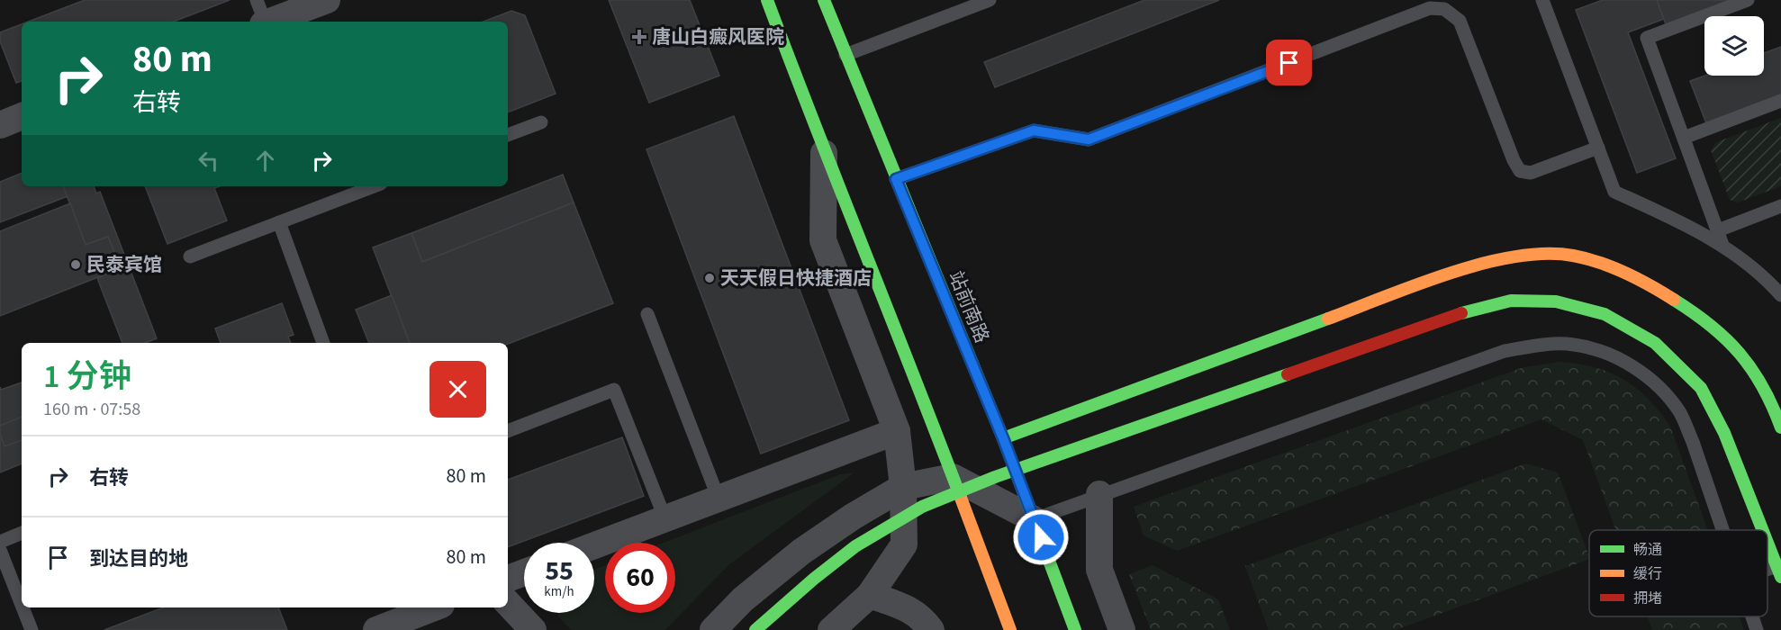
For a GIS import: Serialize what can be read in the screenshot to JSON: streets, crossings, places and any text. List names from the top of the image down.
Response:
{
  "streets": {
    "main road": ["站前南路"]
  },
  "places": {
    "health": ["唐山白癜风医院"],
    "other": ["民泰宾馆", "天天假日快捷酒店"]
  },
  "legend": ["畅通", "缓行", "拥堵"],
  "page": {
    "turn": ["80 m", "右转"],
    "heading": ["1 分钟", "160 m · 07:58"],
    "list": [
      {
        "name": "右转",
        "value": "80 m"
      },
      {
        "name": "到达目的地",
        "value": "80 m"
      }
    ],
    "speed": "55 km/h",
    "limit": "60"
  }
}
